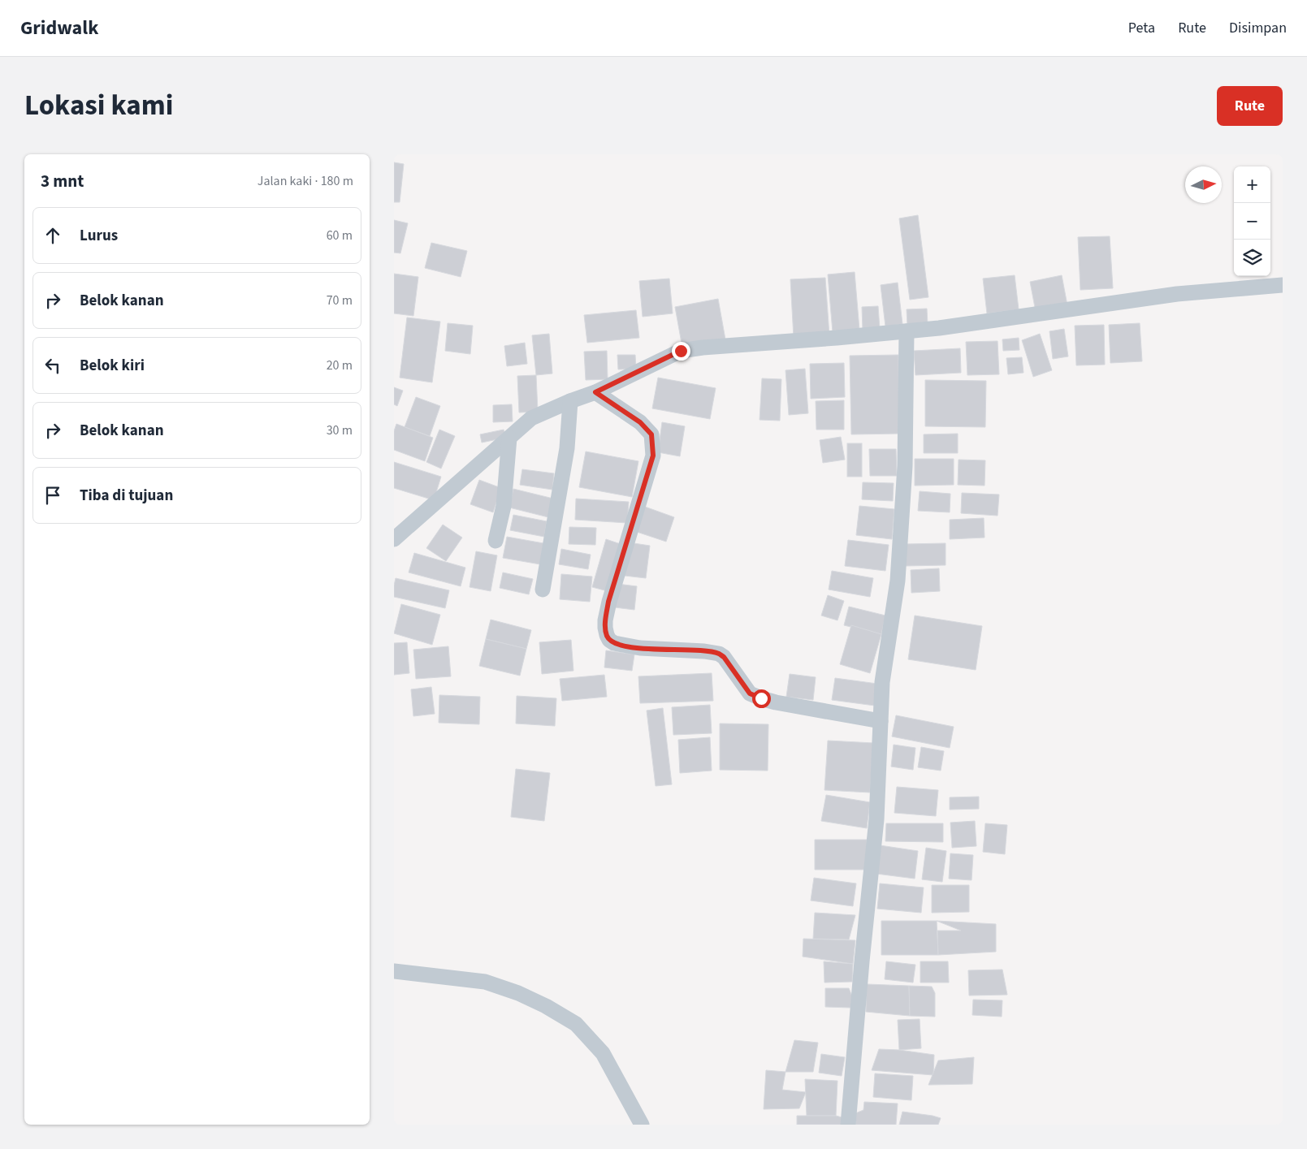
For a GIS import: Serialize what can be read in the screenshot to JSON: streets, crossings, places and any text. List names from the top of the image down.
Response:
{
  "north": "right",
  "page": {
    "header": "Gridwalk",
    "nav": ["Peta", "Rute", "Disimpan"],
    "title": "Lokasi kami",
    "buttons": "Rute",
    "heading": ["3 mnt", "Jalan kaki · 180 m"],
    "map_buttons": ["+", "−"],
    "list": [
      ["Lurus", "60 m"],
      ["Belok kanan", "70 m"],
      ["Belok kiri", "20 m"],
      ["Belok kanan", "30 m"],
      "Tiba di tujuan"
    ]
  }
}
